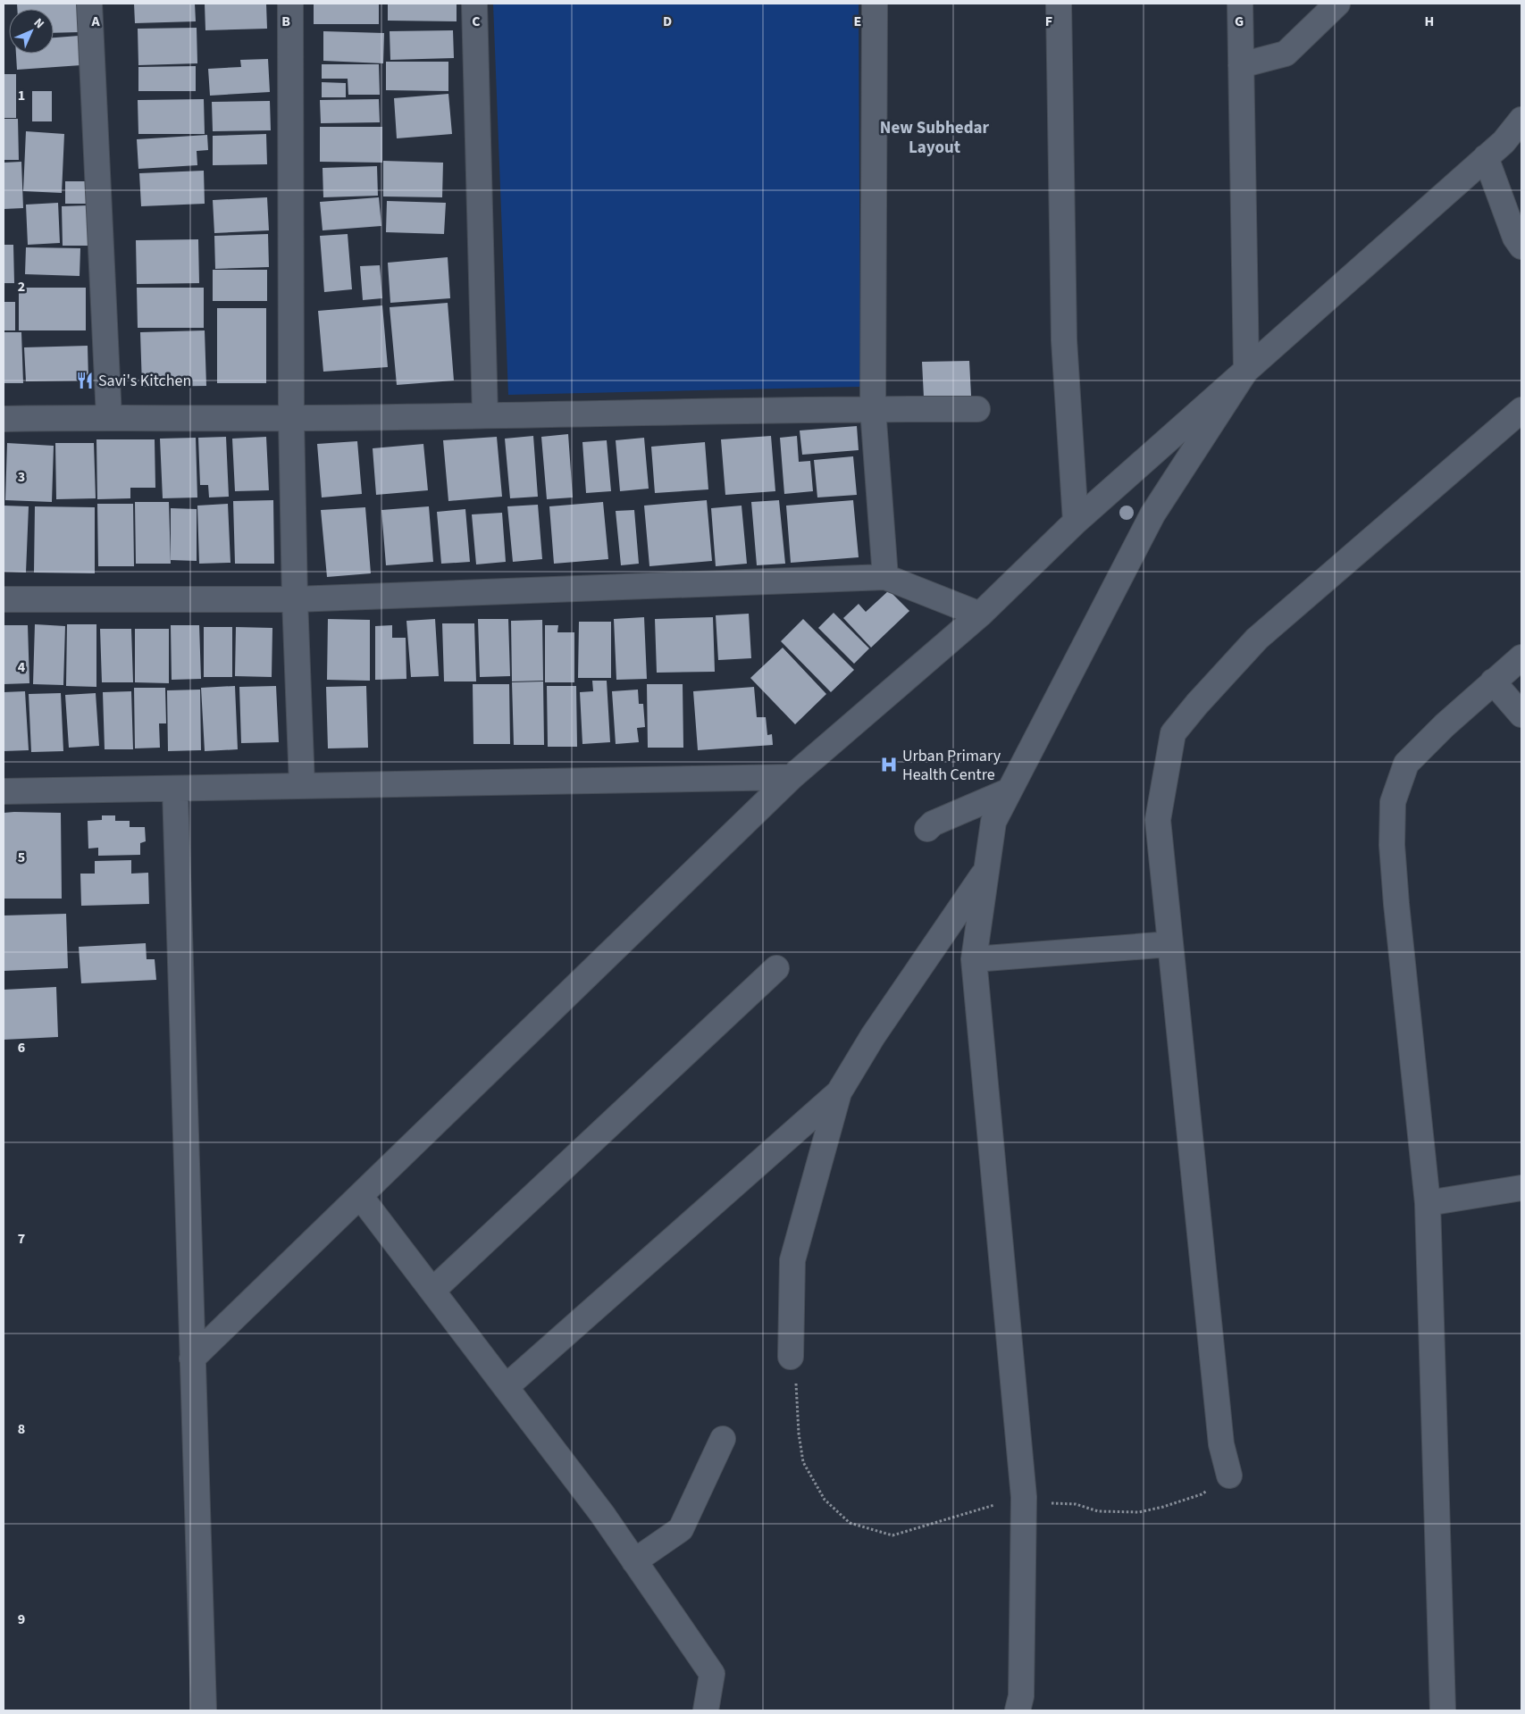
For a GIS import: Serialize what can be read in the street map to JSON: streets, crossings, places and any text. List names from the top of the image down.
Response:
{
  "districts": ["New Subhedar Layout"],
  "places": {
    "restaurant": ["Savi's Kitchen"],
    "hospital": ["Urban Primary Health Centre"]
  },
  "north": "top right",
  "grid": {
    "columns": [
      "A",
      "B",
      "C",
      "D",
      "E",
      "F",
      "G",
      "H"
    ],
    "rows": [
      "1",
      "2",
      "3",
      "4",
      "5",
      "6",
      "7",
      "8",
      "9"
    ]
  }
}
